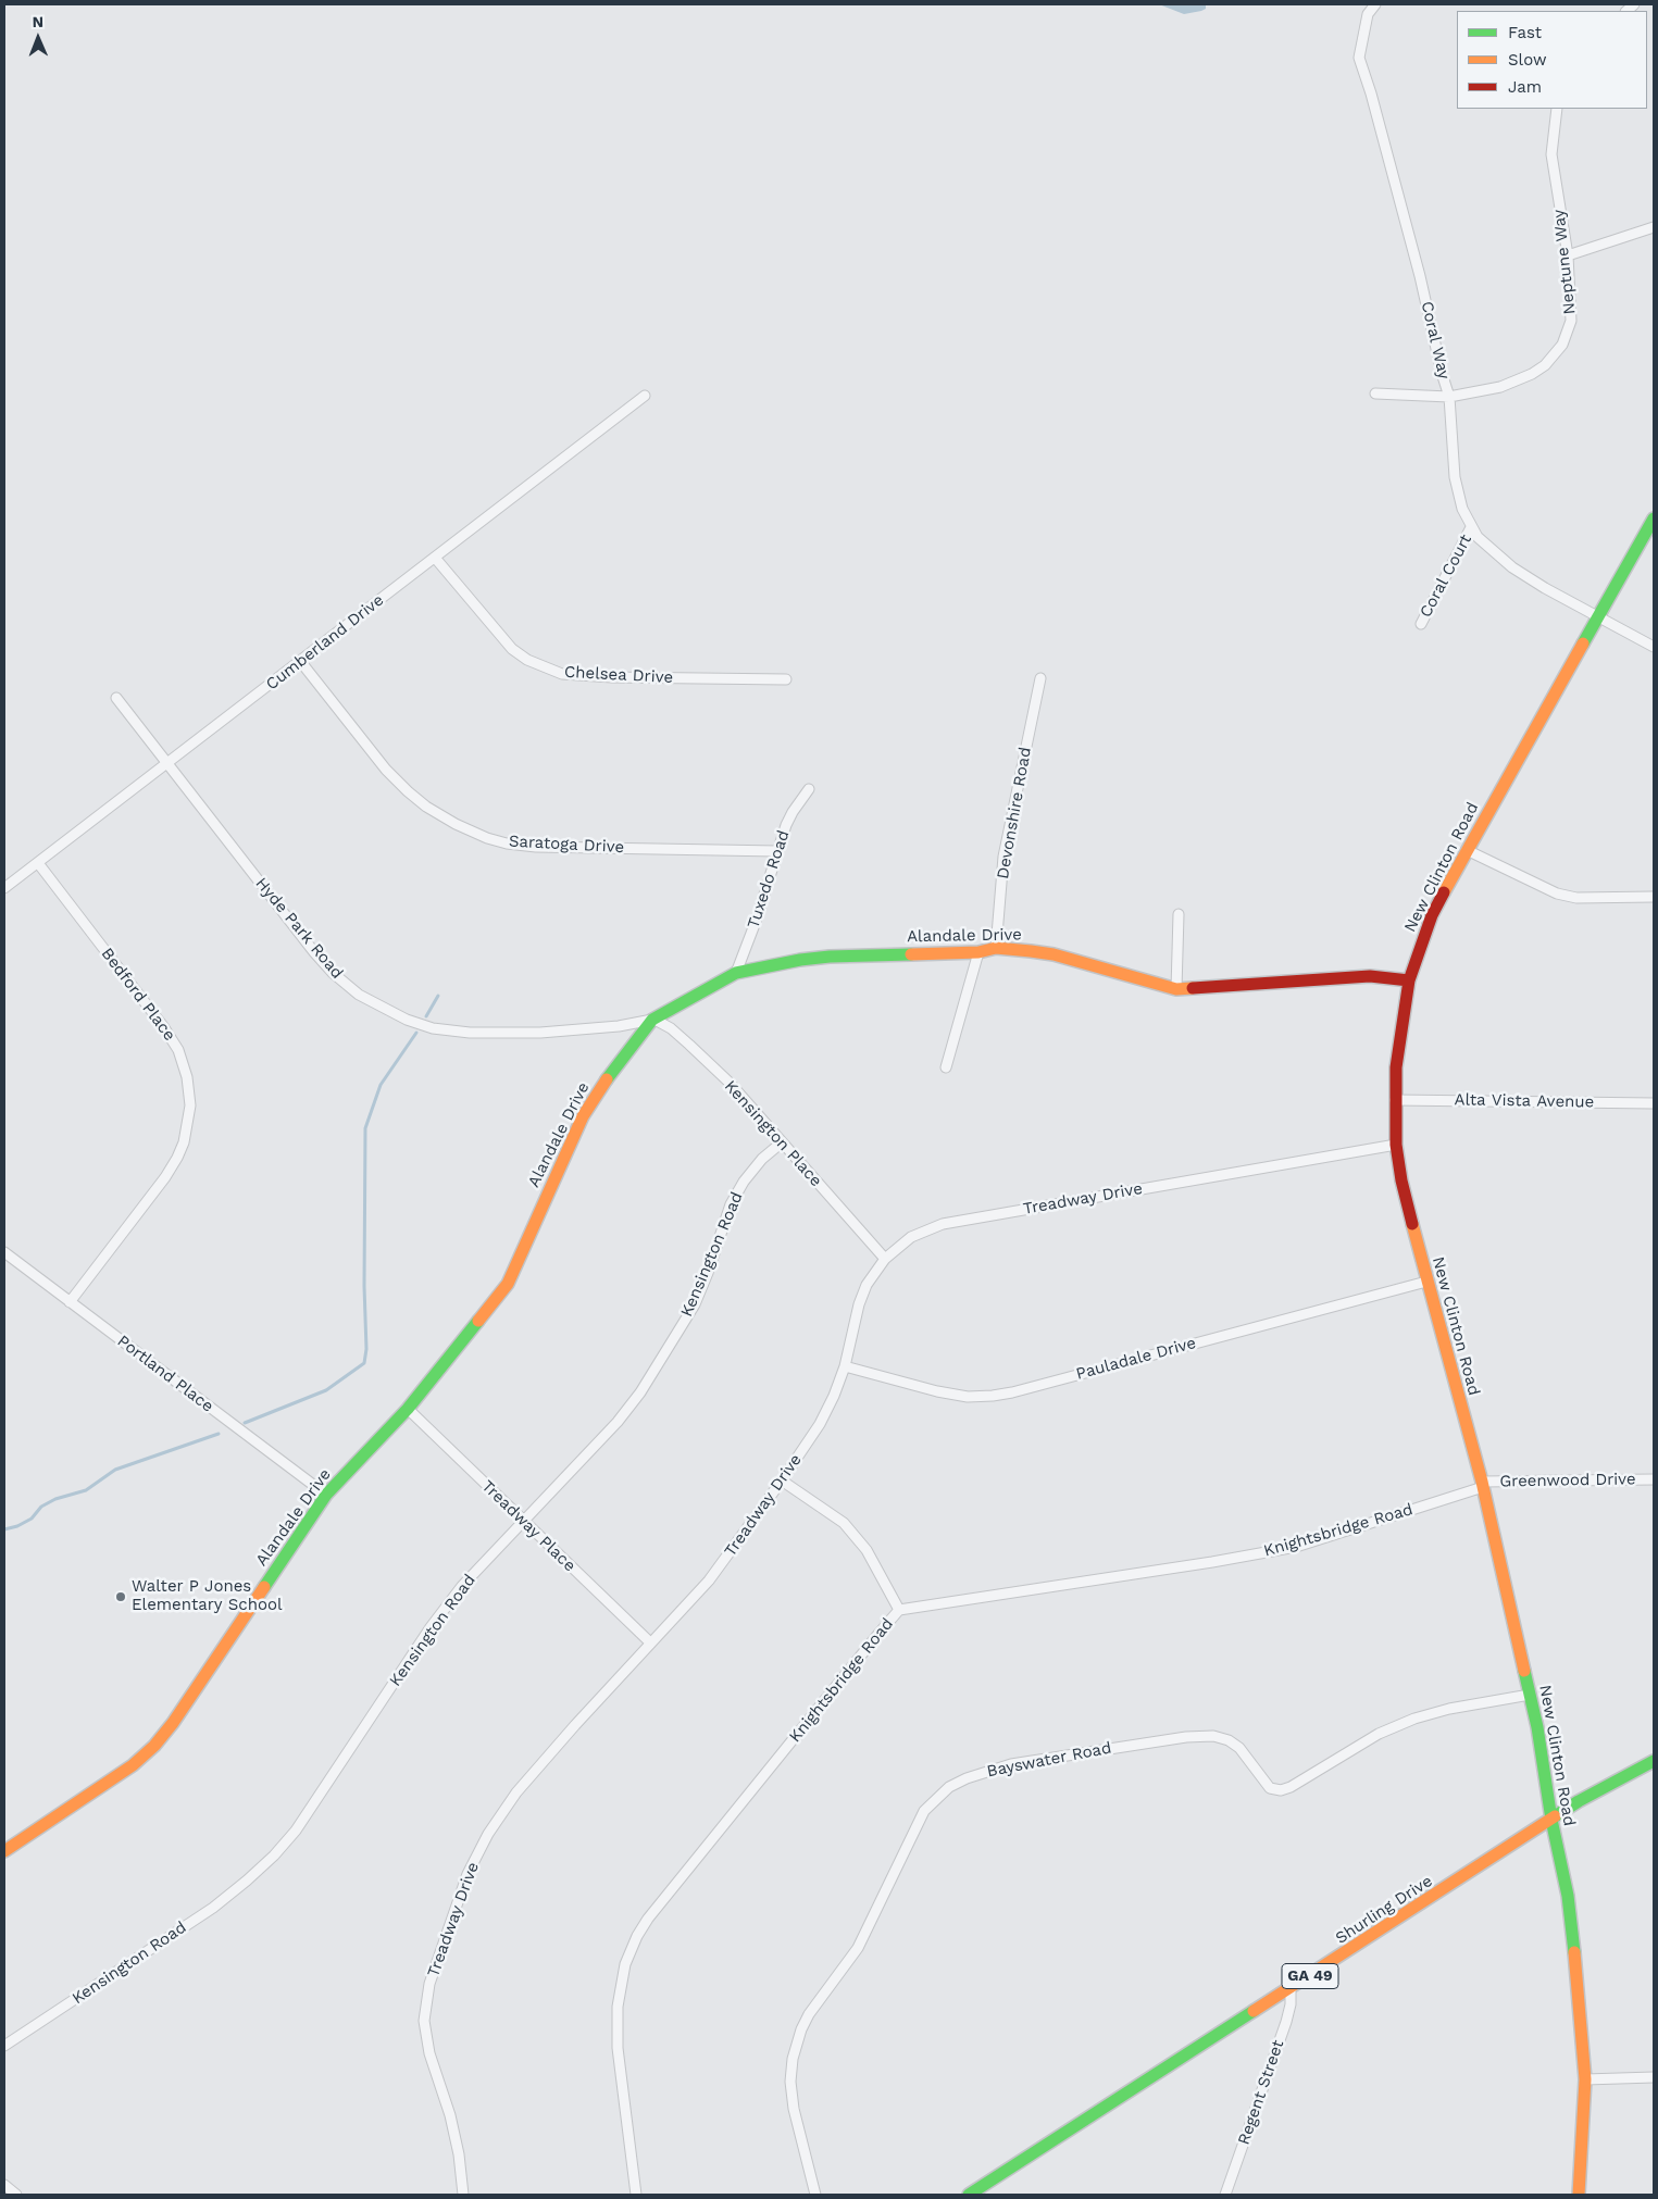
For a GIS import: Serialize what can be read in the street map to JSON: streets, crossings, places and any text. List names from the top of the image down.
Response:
{
  "streets": {
    "street": [
      "Neptune Way",
      "Coral Way",
      "Coral Court",
      "Cumberland Drive",
      "Chelsea Drive",
      "Devonshire Road",
      "Saratoga Drive",
      "New Clinton Road",
      "Tuxedo Road",
      "Hyde Park Road",
      "Alandale Drive",
      "Bedford Place",
      "Alta Vista Avenue",
      "Kensington Place",
      "Treadway Drive",
      "Kensington Road",
      "Pauladale Drive",
      "Portland Place",
      "Greenwood Drive",
      "Treadway Place",
      "Knightsbridge Road",
      "Bayswater Road",
      "Shurling Drive",
      "GA 49",
      "Regent Street"
    ]
  },
  "crossings": [
    ["Neptune Way", "Coral Way"],
    ["Coral Way", "Coral Court"],
    ["Coral Way", "New Clinton Road"],
    ["Cumberland Drive", "Chelsea Drive"],
    ["Cumberland Drive", "Saratoga Drive"],
    ["Cumberland Drive", "Hyde Park Road"],
    ["Cumberland Drive", "Bedford Place"],
    ["Devonshire Road", "Alandale Drive"],
    ["Saratoga Drive", "Tuxedo Road"],
    ["New Clinton Road", "Alandale Drive"],
    ["New Clinton Road", "Alta Vista Avenue"],
    ["New Clinton Road", "Treadway Drive"],
    ["New Clinton Road", "Pauladale Drive"],
    ["New Clinton Road", "Greenwood Drive"],
    ["New Clinton Road", "Knightsbridge Road"],
    ["New Clinton Road", "Bayswater Road"],
    ["New Clinton Road", "Shurling Drive"],
    ["Tuxedo Road", "Alandale Drive"],
    ["Hyde Park Road", "Alandale Drive"],
    ["Hyde Park Road", "Kensington Place"],
    ["Alandale Drive", "Kensington Place"],
    ["Alandale Drive", "Portland Place"],
    ["Alandale Drive", "Treadway Place"],
    ["Bedford Place", "Portland Place"],
    ["Kensington Place", "Treadway Drive"],
    ["Kensington Place", "Kensington Road"],
    ["Treadway Drive", "Pauladale Drive"],
    ["Treadway Drive", "Treadway Place"],
    ["Kensington Road", "Treadway Place"],
    ["Greenwood Drive", "Knightsbridge Road"],
    ["Shurling Drive", "Regent Street"]
  ],
  "places": ["Walter P Jones Elementary School"],
  "legend": ["Fast", "Slow", "Jam"],
  "north": "top"
}
